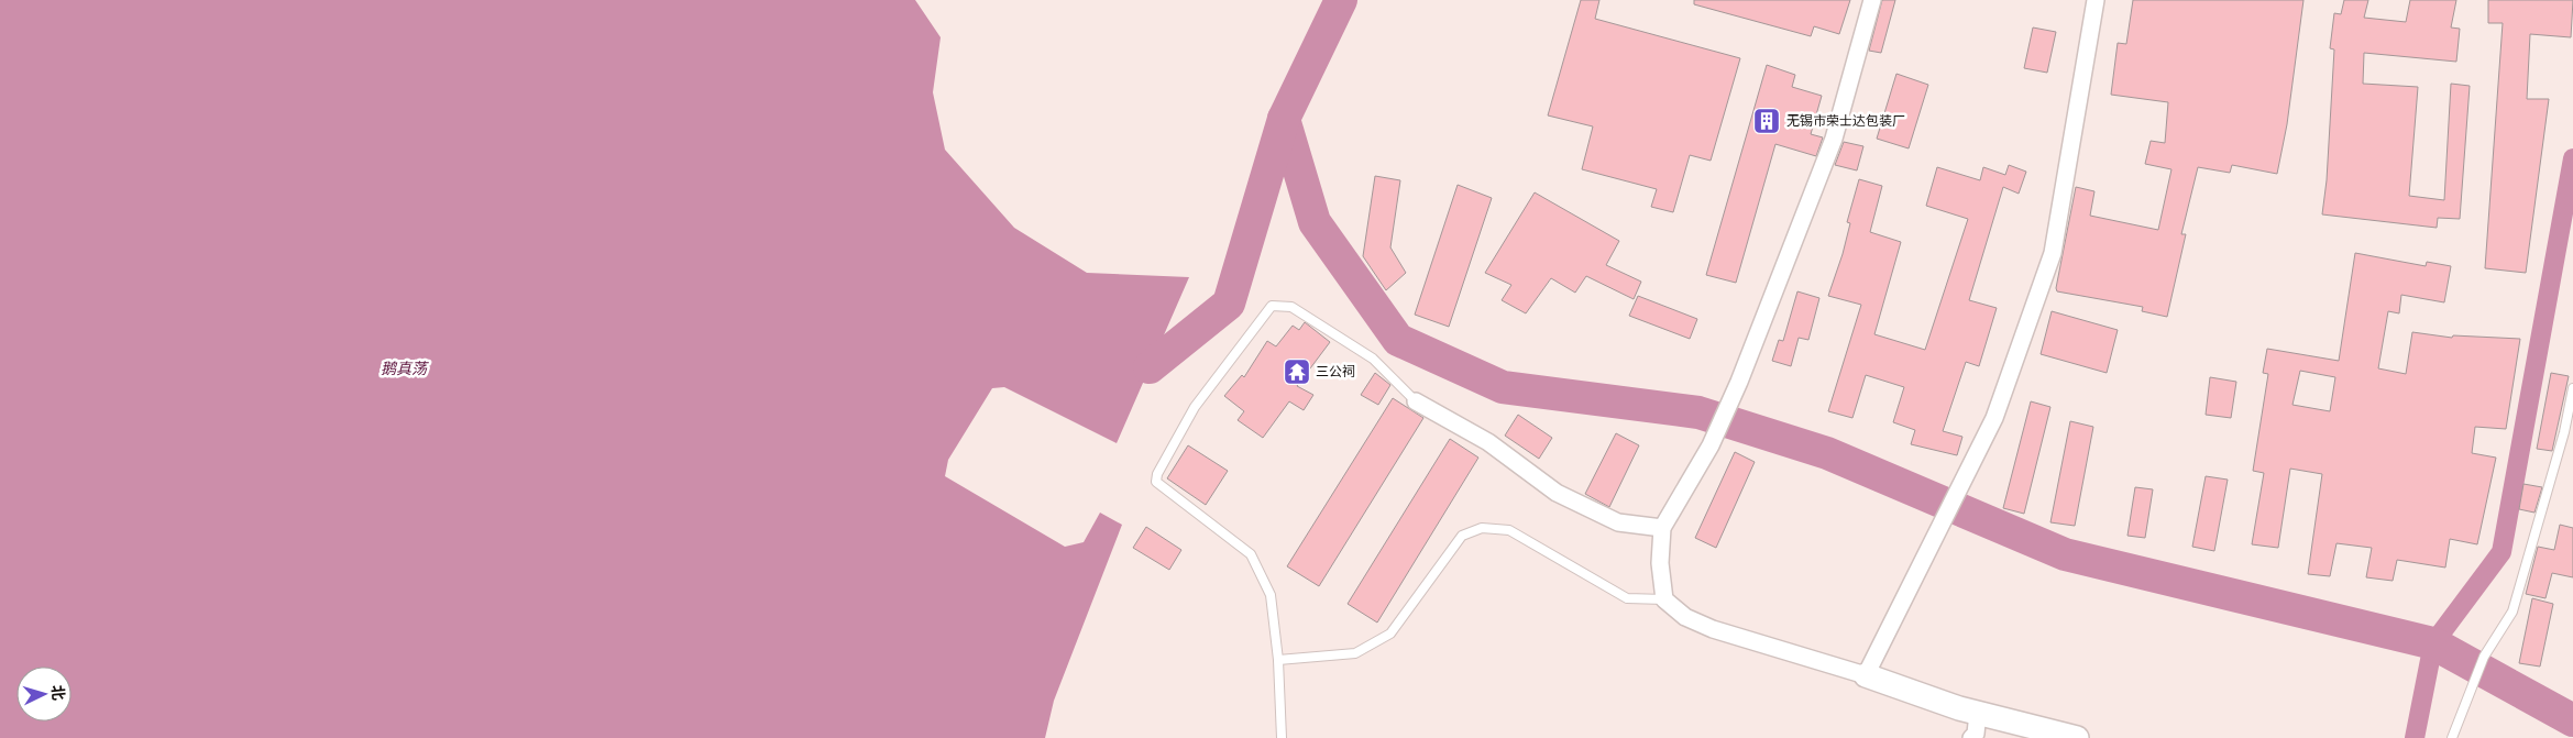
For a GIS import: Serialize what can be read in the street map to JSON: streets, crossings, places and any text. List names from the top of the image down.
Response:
{
  "water": ["鹅真荡"],
  "places": {
    "building": ["无锡市荣士达包装厂"],
    "temple": ["三公祠"]
  },
  "north": "right"
}
